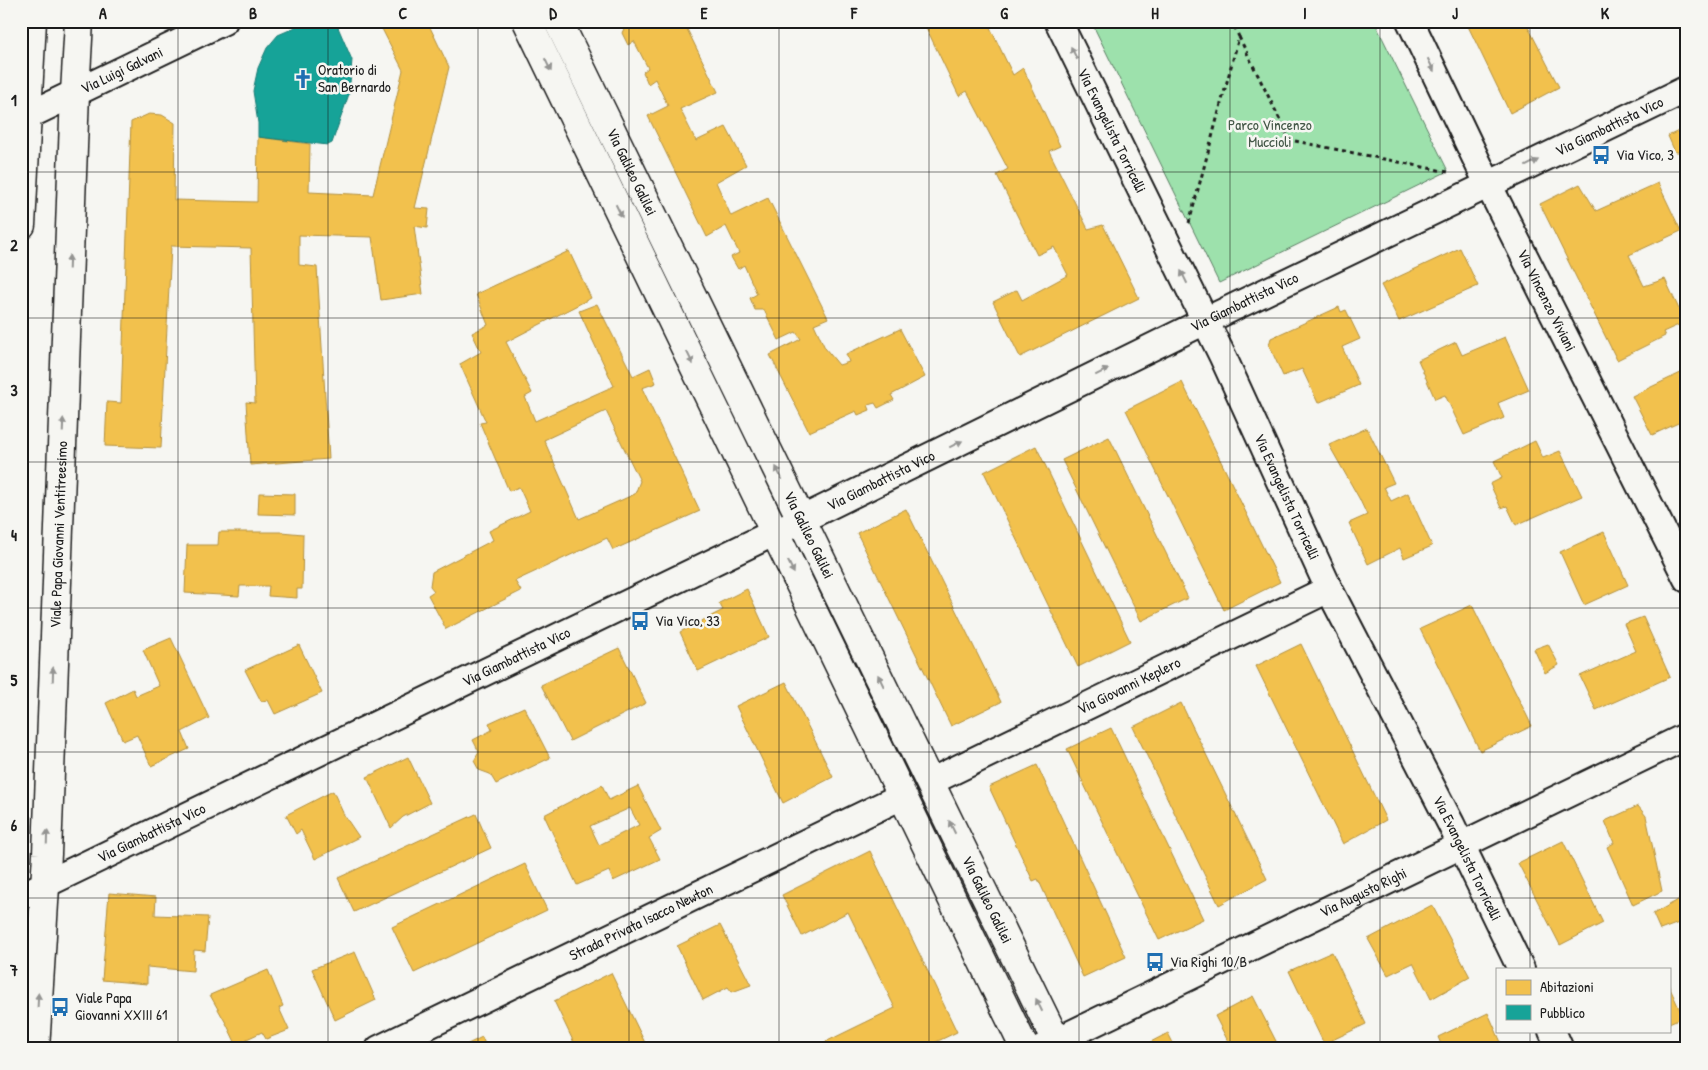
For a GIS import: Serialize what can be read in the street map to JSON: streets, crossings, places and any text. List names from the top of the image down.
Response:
{
  "streets": {
    "street": [
      "Via Luigi Galvani",
      "Via Giambattista Vico",
      "Via Evangelista Torricelli",
      "Via Galileo Galilei",
      "Via Vincenzo Viviani",
      "Viale Papa Giovanni Ventitreesimo",
      "Via Giovanni Keplero",
      "Via Augusto Righi",
      "Strada Privata Isacco Newton"
    ]
  },
  "crossings": [
    ["Via Luigi Galvani", "Viale Papa Giovanni Ventitreesimo"],
    ["Via Giambattista Vico", "Via Evangelista Torricelli"],
    ["Via Giambattista Vico", "Via Galileo Galilei"],
    ["Via Giambattista Vico", "Via Vincenzo Viviani"],
    ["Via Giambattista Vico", "Viale Papa Giovanni Ventitreesimo"],
    ["Via Evangelista Torricelli", "Via Giovanni Keplero"],
    ["Via Evangelista Torricelli", "Via Augusto Righi"],
    ["Via Galileo Galilei", "Via Giovanni Keplero"],
    ["Via Galileo Galilei", "Via Augusto Righi"],
    ["Via Galileo Galilei", "Strada Privata Isacco Newton"]
  ],
  "one_way": ["Via Giambattista Vico", "Viale Papa Giovanni Ventitreesimo"],
  "parks": ["Parco Vincenzo Muccioli"],
  "places": {
    "church": ["Oratorio di San Bernardo"],
    "bus stop": [
      "Via Vico, 3",
      "Via Vico, 33",
      "Via Righi 10/B",
      "Viale Papa Giovanni XXIII 61"
    ]
  },
  "legend": ["Abitazioni", "Pubblico"],
  "grid": {
    "columns": [
      "A",
      "B",
      "C",
      "D",
      "E",
      "F",
      "G",
      "H",
      "I",
      "J",
      "K"
    ],
    "rows": [
      "1",
      "2",
      "3",
      "4",
      "5",
      "6",
      "7"
    ]
  }
}
